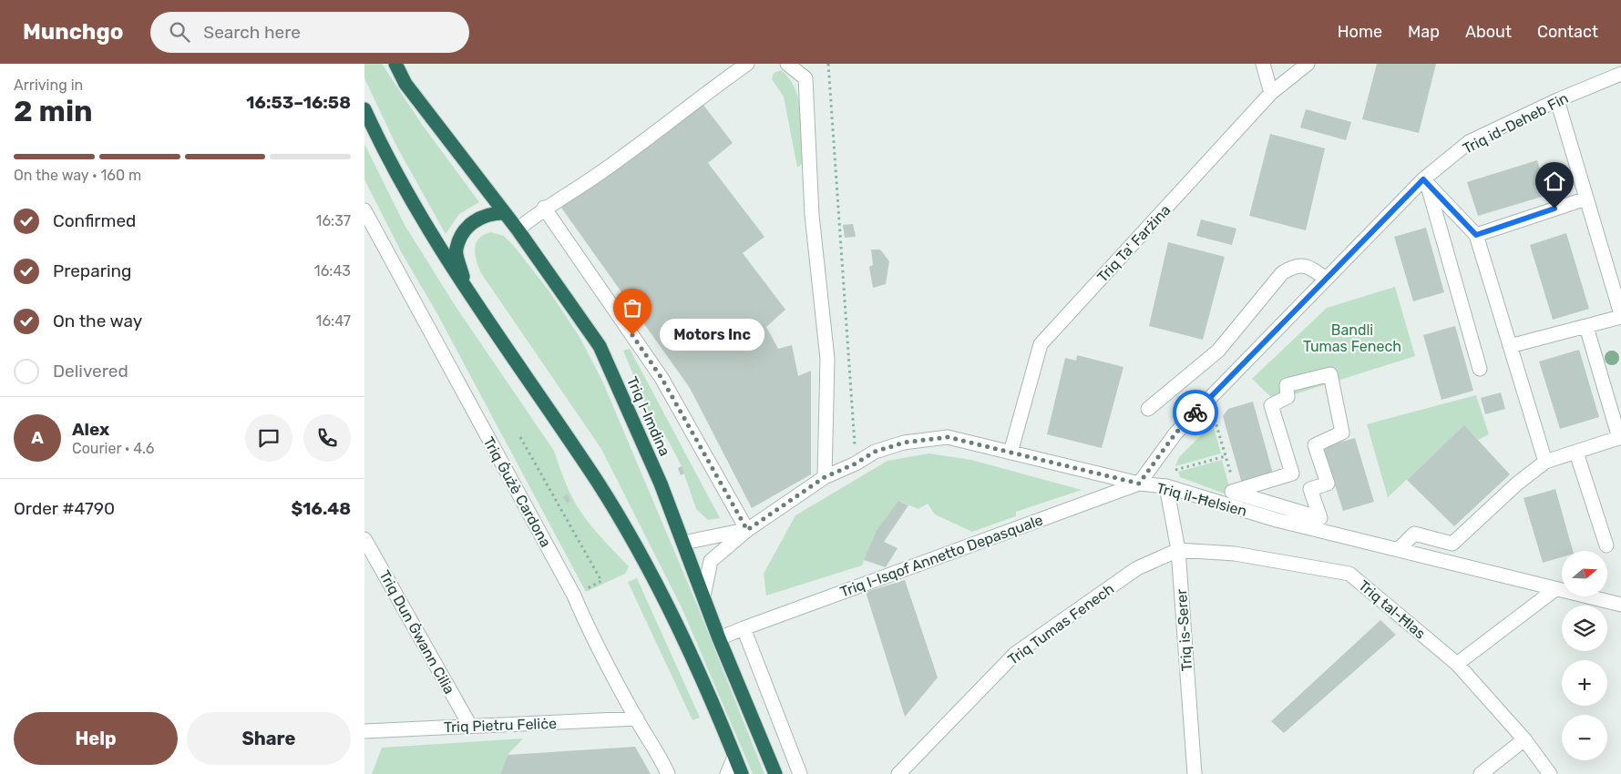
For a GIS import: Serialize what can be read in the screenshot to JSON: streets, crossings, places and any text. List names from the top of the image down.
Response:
{
  "streets": {
    "highway": ["Triq l-Imdina"],
    "street": [
      "Triq id-Deheb Fin",
      "Triq Ta' Farżina",
      "Triq Ġużè Cardona",
      "Triq il-Ħelsien",
      "Triq l-Isqof Annetto Depasquale",
      "Triq tal-Ħlas",
      "Triq Tumas Fenech",
      "Triq is-Serer",
      "Triq Dun Ġwann Cilia",
      "Triq Pietru Feliċe"
    ]
  },
  "crossings": [
    ["Triq id-Deheb Fin", "Triq il-Ħelsien"],
    ["Triq id-Deheb Fin", "Triq l-Isqof Annetto Depasquale"],
    ["Triq Ta' Farżina", "Triq il-Ħelsien"],
    ["Triq l-Imdina", "Triq il-Ħelsien"],
    ["Triq l-Imdina", "Triq l-Isqof Annetto Depasquale"],
    ["Triq Ġużè Cardona", "Triq Pietru Feliċe"],
    ["Triq il-Ħelsien", "Triq l-Isqof Annetto Depasquale"],
    ["Triq il-Ħelsien", "Triq is-Serer"],
    ["Triq tal-Ħlas", "Triq Tumas Fenech"],
    ["Triq tal-Ħlas", "Triq is-Serer"],
    ["Triq Tumas Fenech", "Triq is-Serer"],
    ["Triq Dun Ġwann Cilia", "Triq Pietru Feliċe"]
  ],
  "parks": ["Bandli Tumas Fenech"],
  "places": ["Motors Inc"],
  "north": "right",
  "page": {
    "header": "Munchgo",
    "search": "Search here",
    "nav": [
      "Home",
      "Map",
      "About",
      "Contact"
    ],
    "heading": ["2 min", "Arriving in", "16:53–16:58"],
    "panel": [
      "Alex",
      "Courier · 4.6",
      "Order #4790",
      "$16.48"
    ],
    "bar": "On the way · 160 m",
    "list": [
      ["Confirmed", "16:37"],
      ["Preparing", "16:43"],
      ["On the way", "16:47"],
      "Delivered"
    ],
    "bubble": "Motors Inc",
    "round": "A",
    "map_buttons": ["+", "−"],
    "buttons": ["Help", "Share"]
  }
}
